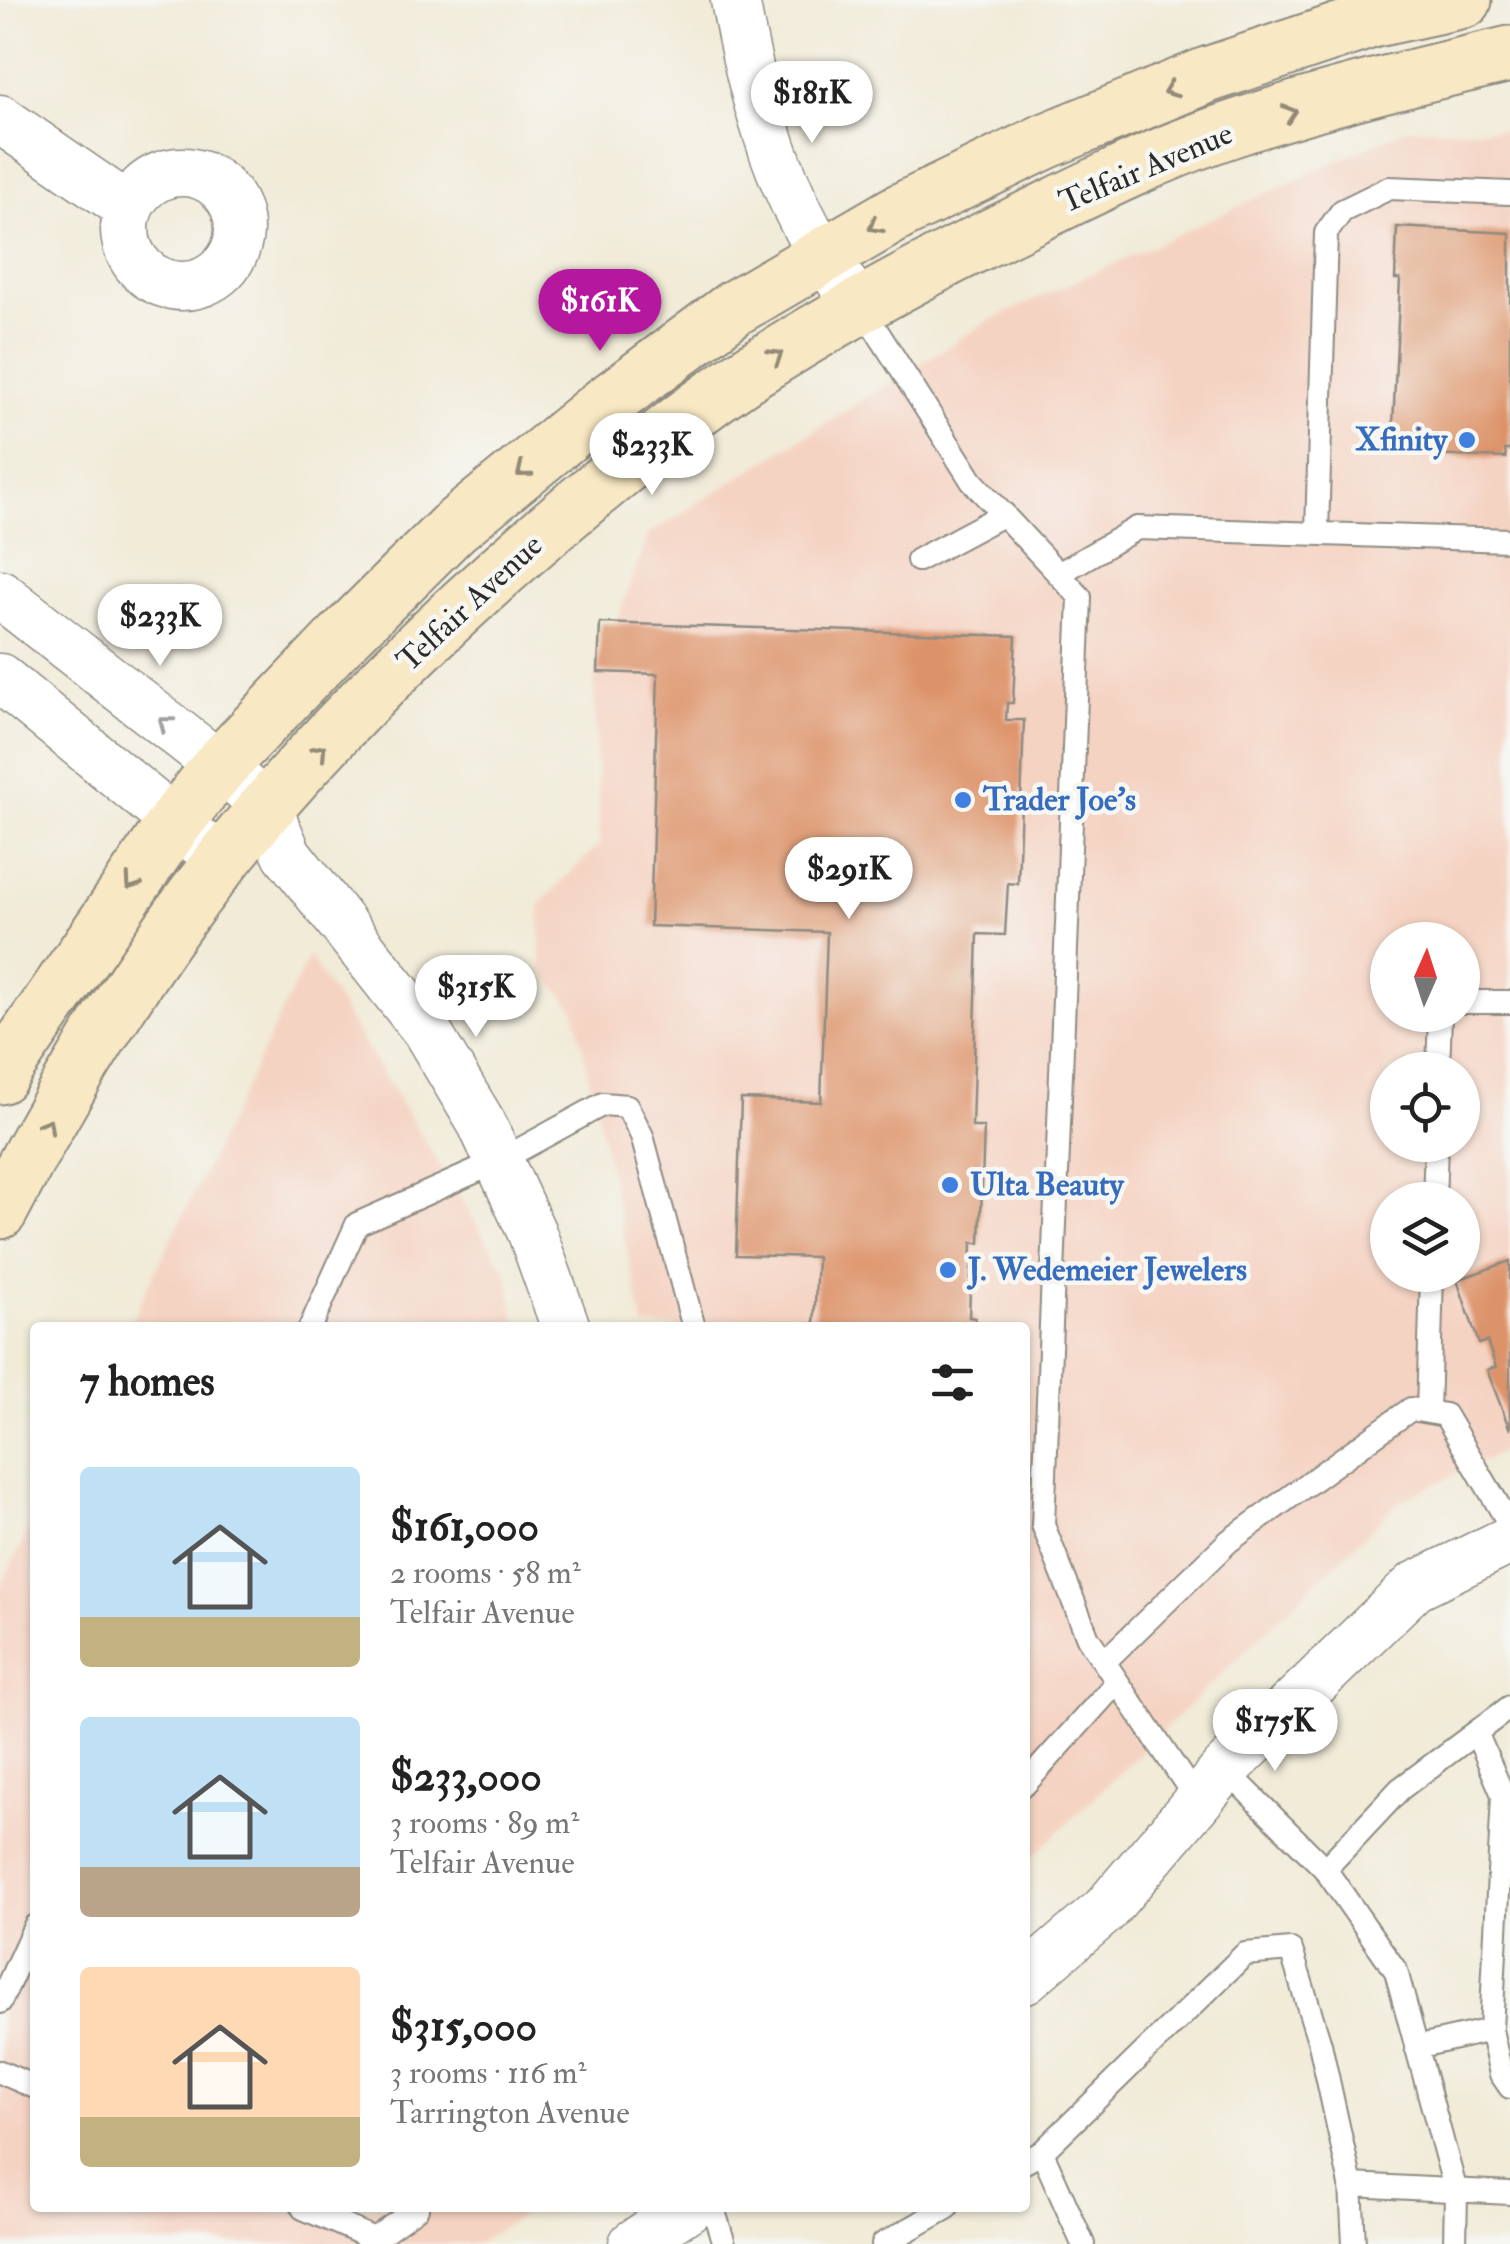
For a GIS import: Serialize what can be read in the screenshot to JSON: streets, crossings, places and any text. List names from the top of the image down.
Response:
{
  "streets": {
    "street": ["Telfair Avenue"]
  },
  "places": [
    "Xfinity",
    "Trader Joe's",
    "Ulta Beauty",
    "J. Wedemeier Jewelers"
  ],
  "north": "top",
  "page": {
    "price": [
      "$181K",
      "$161K",
      "$233K",
      "$233K",
      "$291K",
      "$315K",
      "$175K"
    ],
    "heading": "7 homes",
    "list": [
      {
        "name": "$161,000",
        "note": "2 rooms · 58 m² · Telfair Avenue"
      },
      {
        "name": "$233,000",
        "note": "3 rooms · 89 m² · Telfair Avenue"
      },
      {
        "name": "$315,000",
        "note": "3 rooms · 116 m² · Tarrington Avenue"
      }
    ]
  }
}
